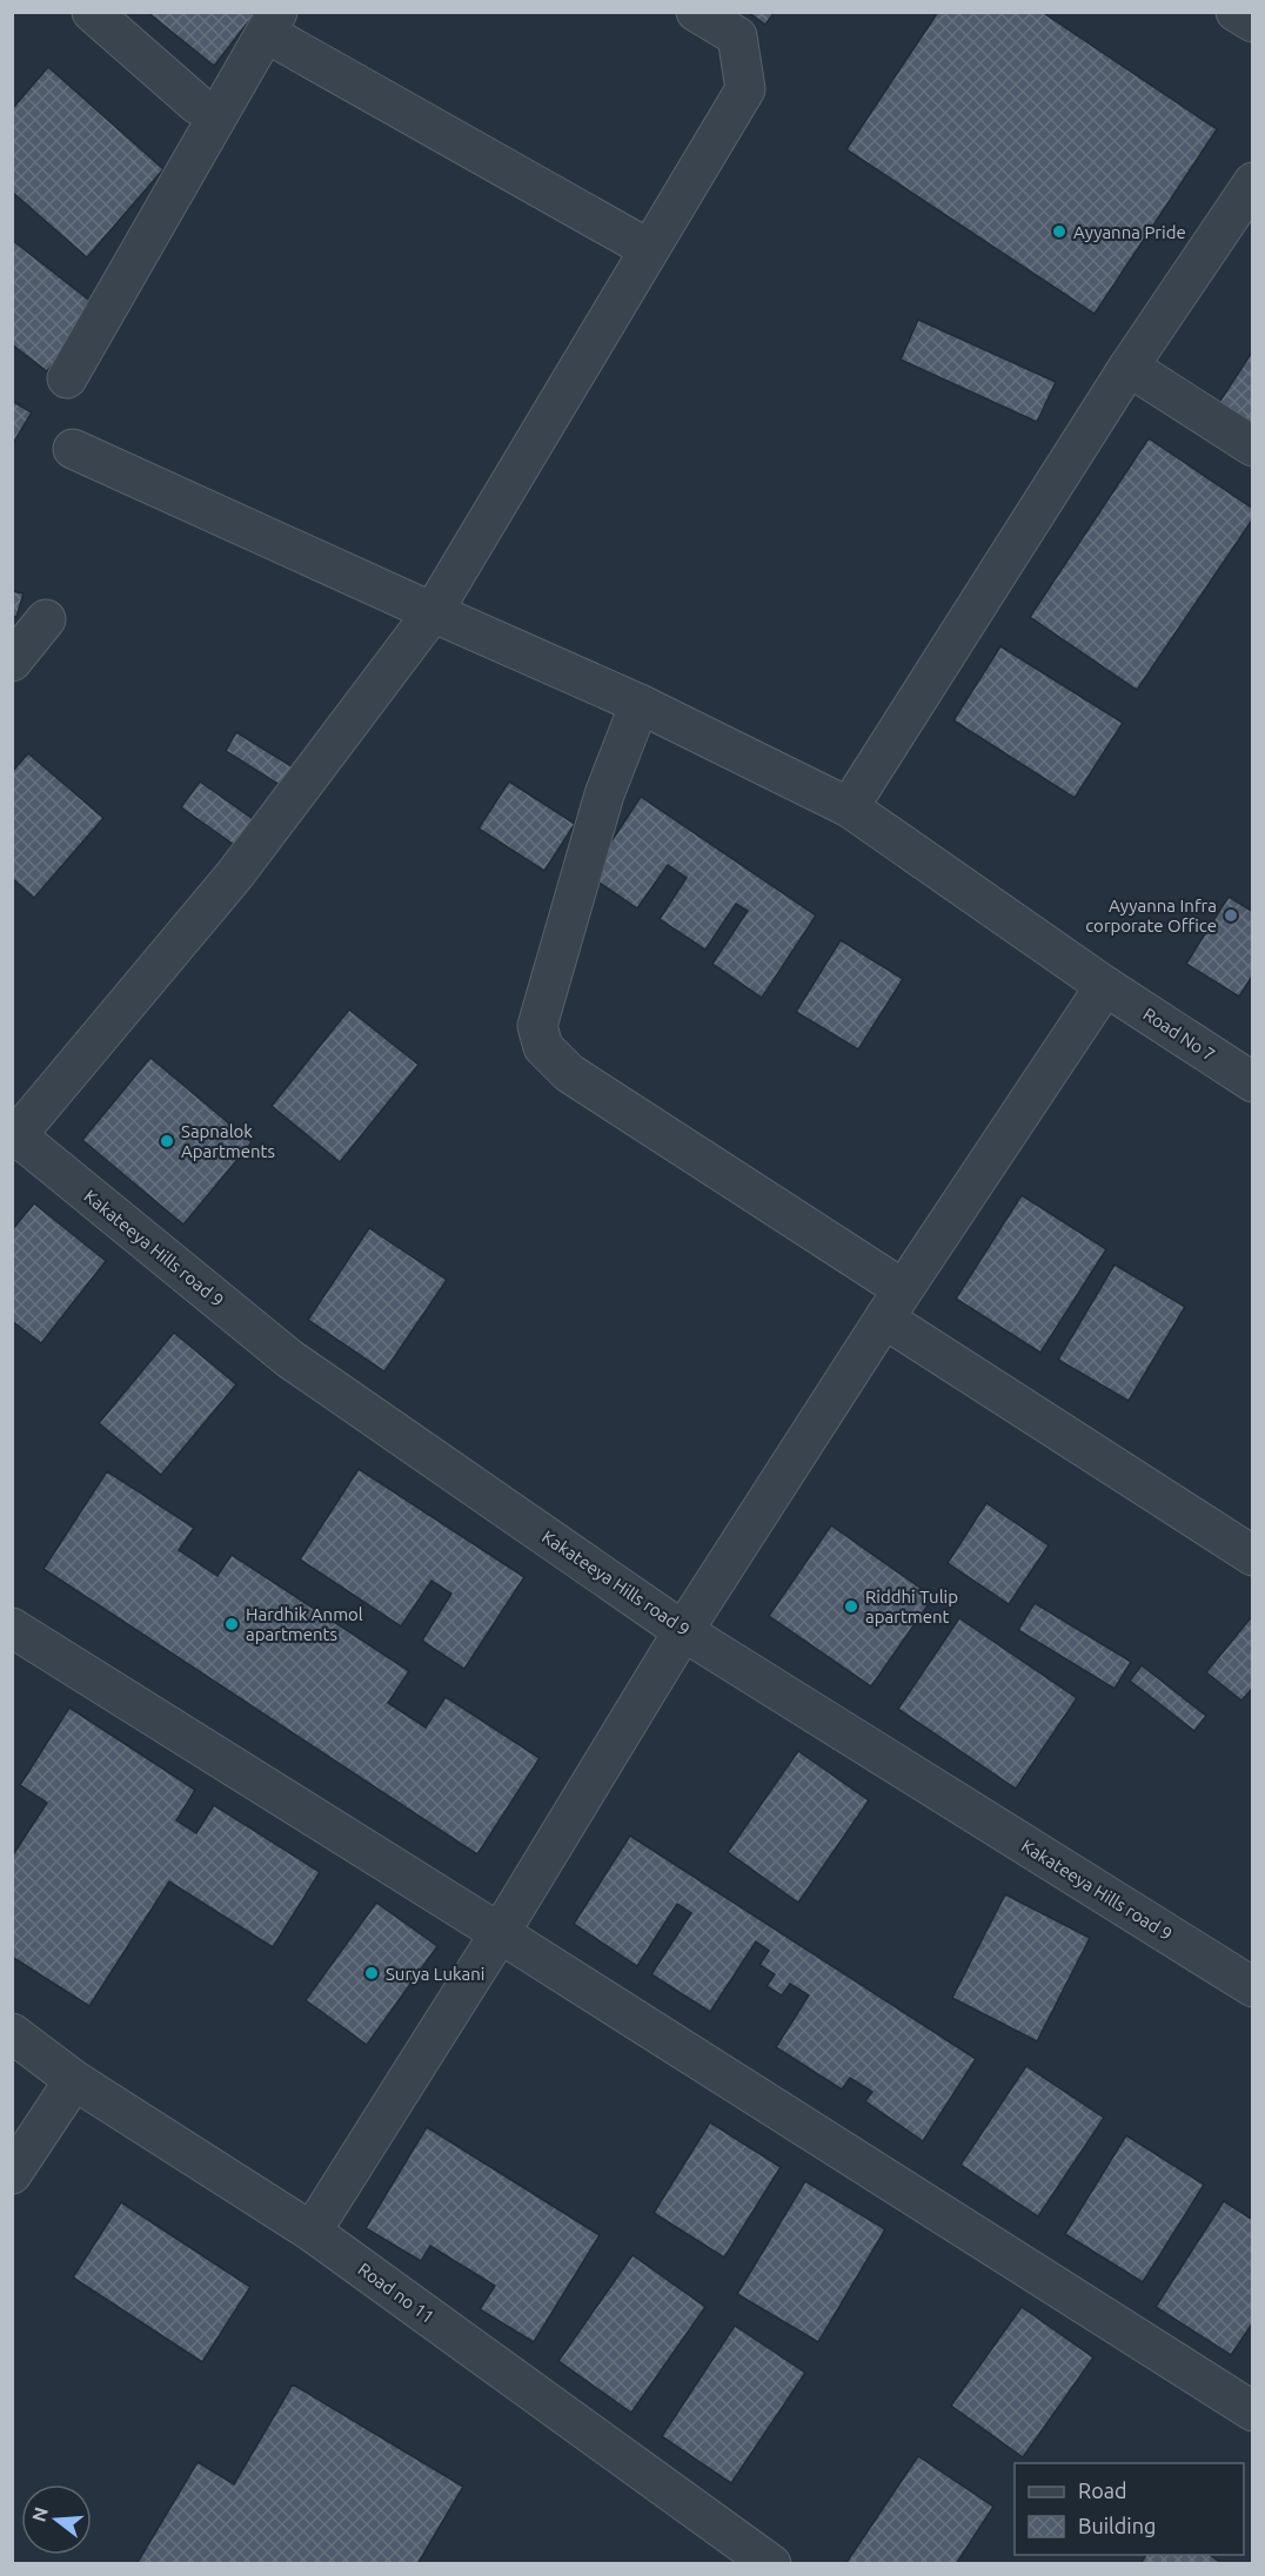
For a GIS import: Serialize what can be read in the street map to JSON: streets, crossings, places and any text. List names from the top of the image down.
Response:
{
  "streets": {
    "street": ["Road No 7", "Kakateeya Hills road 9", "Road no 11"]
  },
  "places": [
    "Ayyanna Pride",
    "Ayyanna Infra corporate Office",
    "Sapnalok Apartments",
    "Riddhi Tulip apartment",
    "Hardhik Anmol apartments",
    "Surya Lukani"
  ],
  "legend": ["Road", "Building"],
  "north": "left"
}
